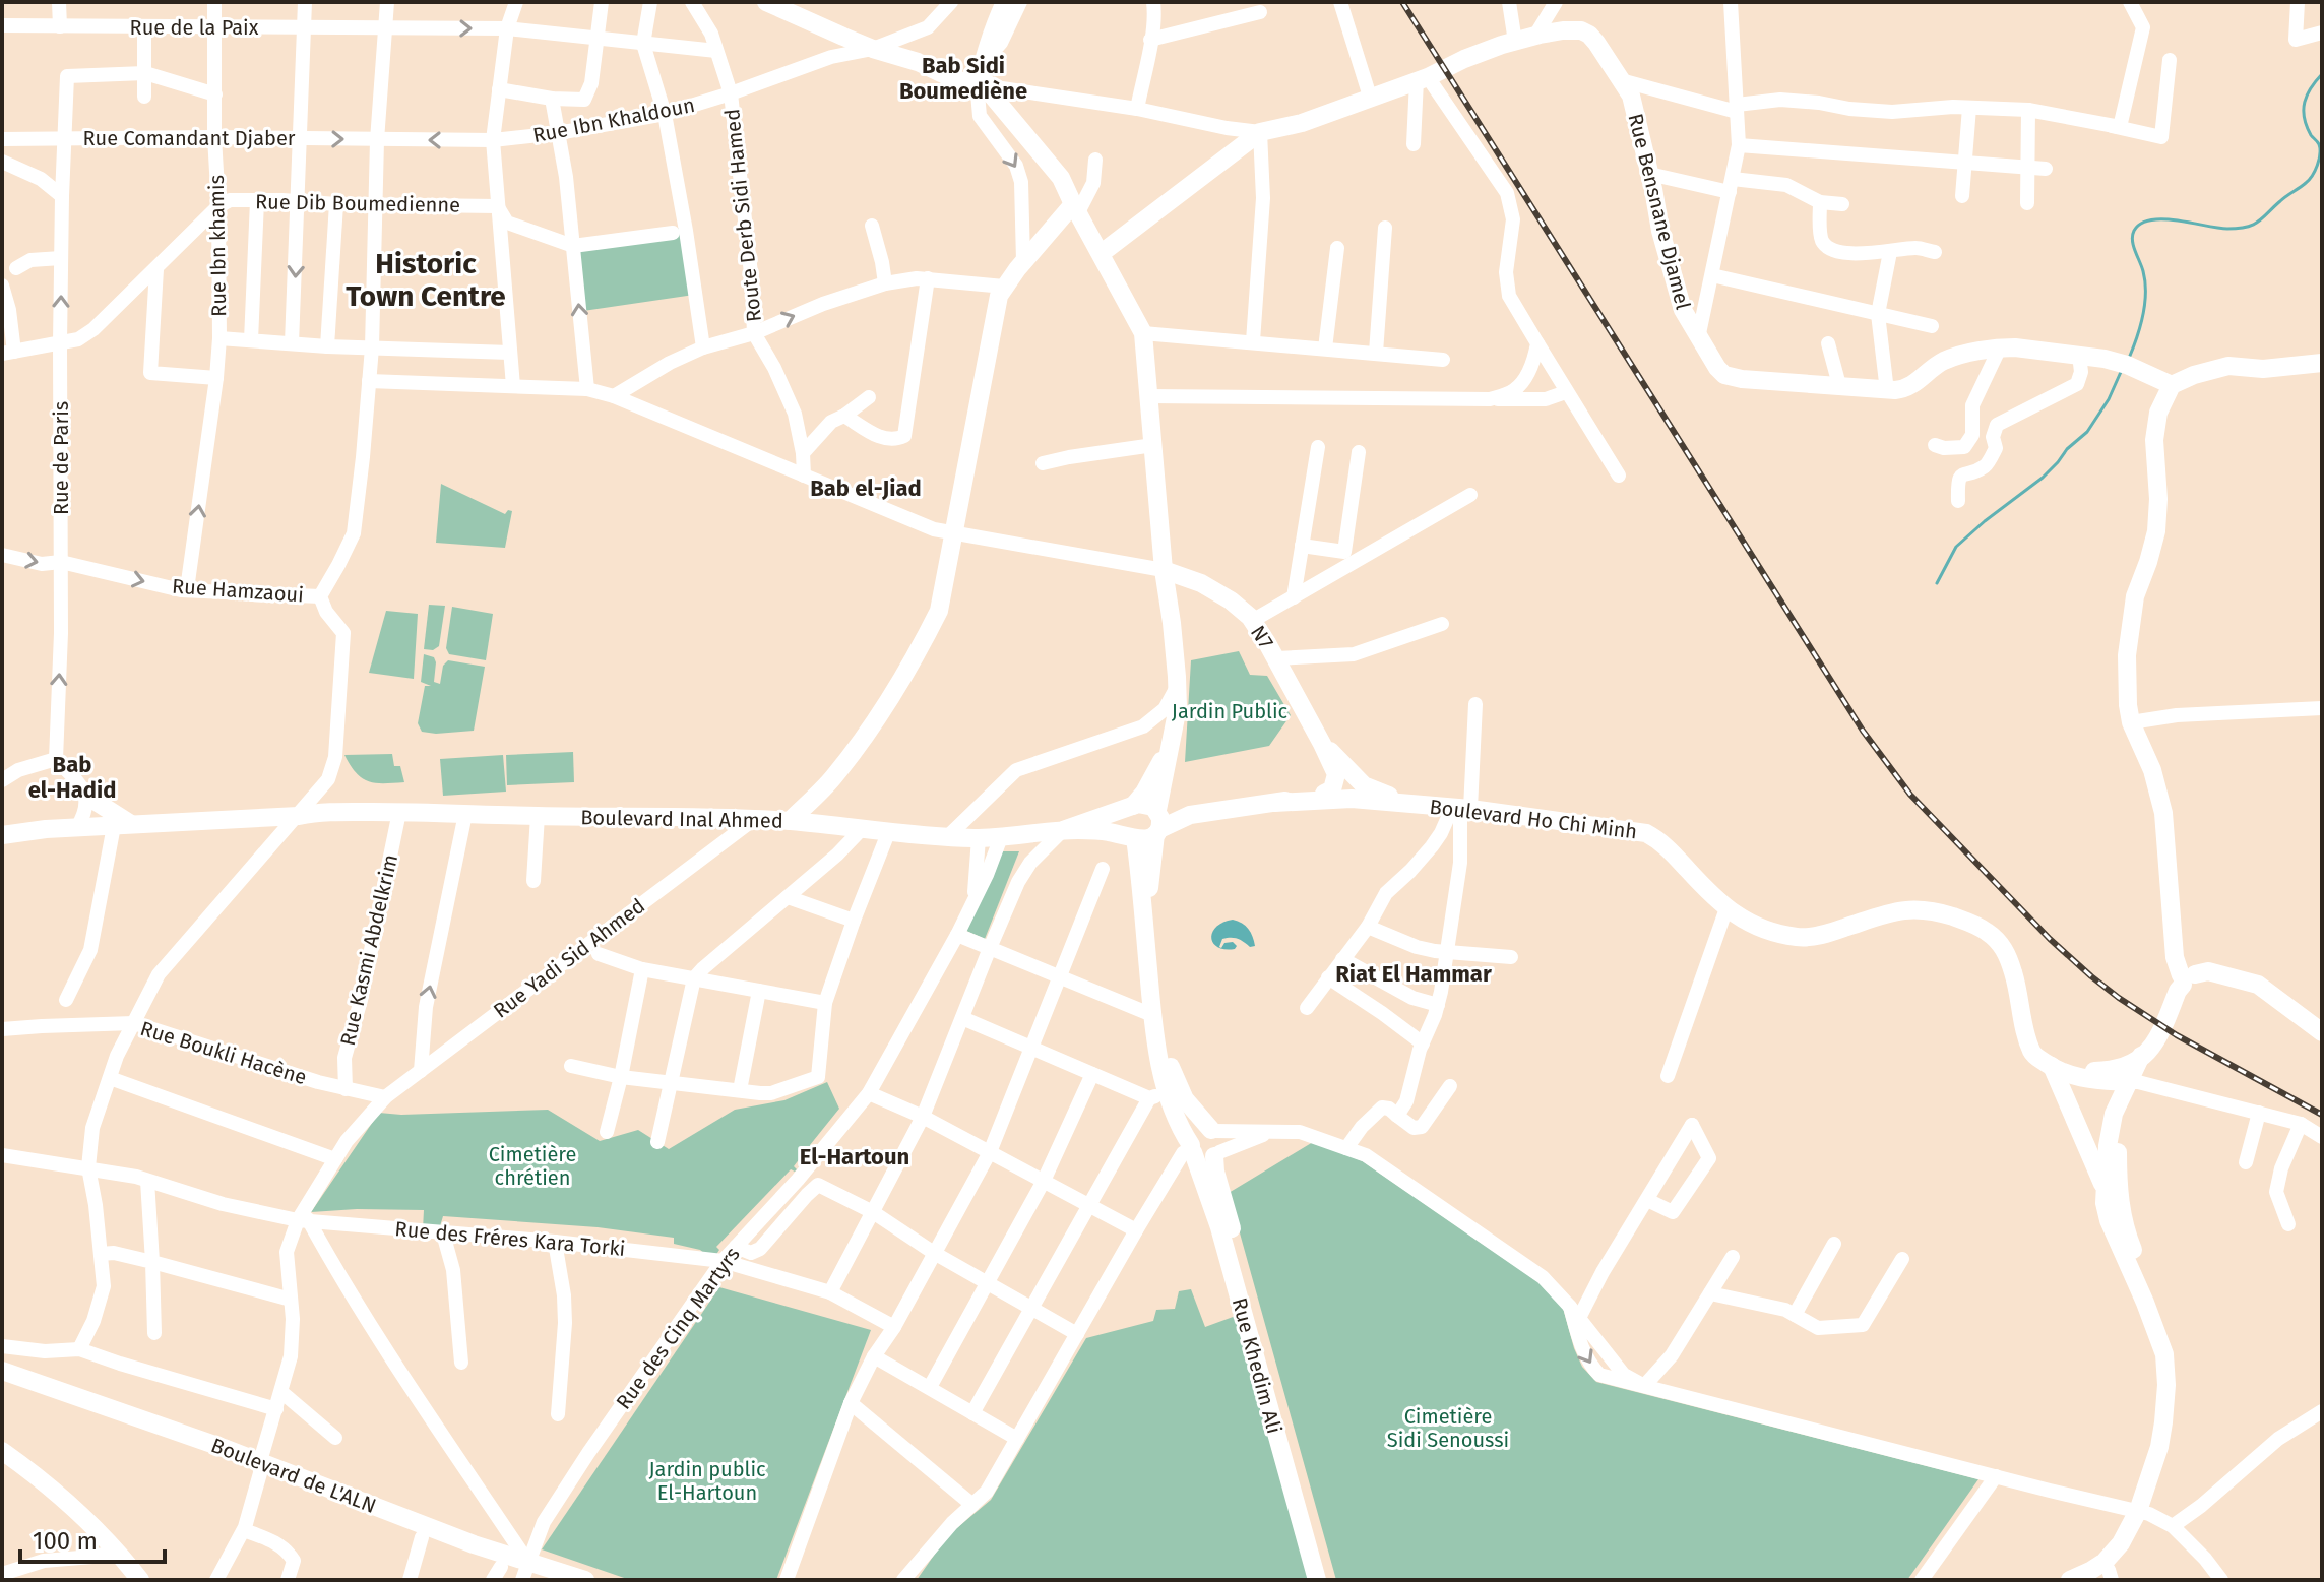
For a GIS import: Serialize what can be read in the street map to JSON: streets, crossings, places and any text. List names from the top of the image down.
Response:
{
  "streets": {
    "main road": [
      "Rue Bensnane Djamel",
      "N7",
      "Boulevard Inal Ahmed",
      "Boulevard Ho Chi Minh",
      "Rue Khedim Ali",
      "Boulevard de L'ALN"
    ],
    "street": [
      "Rue de la Paix",
      "Rue Ibn Khaldoun",
      "Rue Comandant Djaber",
      "Rue Dib Boumedienne",
      "Route Derb Sidi Hamed",
      "Rue Ibn khamis",
      "Rue de Paris",
      "Rue Hamzaoui",
      "Rue Kasmi Abdelkrim",
      "Rue Yadi Sid Ahmed",
      "Rue Boukli Hacène",
      "Rue des Fréres Kara Torki",
      "Rue des Cinq Martyrs"
    ]
  },
  "crossings": [
    ["Rue de la Paix", "Route Derb Sidi Hamed"],
    ["Rue Ibn Khaldoun", "Rue Comandant Djaber"],
    ["Rue Ibn Khaldoun", "Route Derb Sidi Hamed"],
    ["Rue Comandant Djaber", "Rue Ibn khamis"],
    ["Rue Comandant Djaber", "Rue de Paris"],
    ["Rue Dib Boumedienne", "Rue Ibn khamis"],
    ["Rue Ibn khamis", "Rue Hamzaoui"],
    ["Rue de Paris", "Rue Hamzaoui"],
    ["Boulevard Inal Ahmed", "Rue Kasmi Abdelkrim"],
    ["Boulevard Inal Ahmed", "Rue Yadi Sid Ahmed"],
    ["Rue Kasmi Abdelkrim", "Rue Boukli Hacène"],
    ["Rue Yadi Sid Ahmed", "Rue Boukli Hacène"],
    ["Rue Yadi Sid Ahmed", "Rue des Fréres Kara Torki"],
    ["Rue Yadi Sid Ahmed", "Boulevard de L'ALN"],
    ["Rue des Fréres Kara Torki", "Rue des Cinq Martyrs"],
    ["Rue des Cinq Martyrs", "Boulevard de L'ALN"]
  ],
  "one_way": ["Rue Ibn khamis", "Rue de Paris", "Rue Hamzaoui"],
  "districts": [
    "Bab Sidi Boumediène",
    "Historic Town Centre",
    "Bab el-Jiad",
    "Bab el-Hadid",
    "Riat El Hammar",
    "El-Hartoun"
  ],
  "parks": [
    "Jardin Public",
    "Cimetière chrétien",
    "Cimetière Sidi Senoussi",
    "Jardin public El-Hartoun"
  ],
  "scale_bar": "100 m"
}
